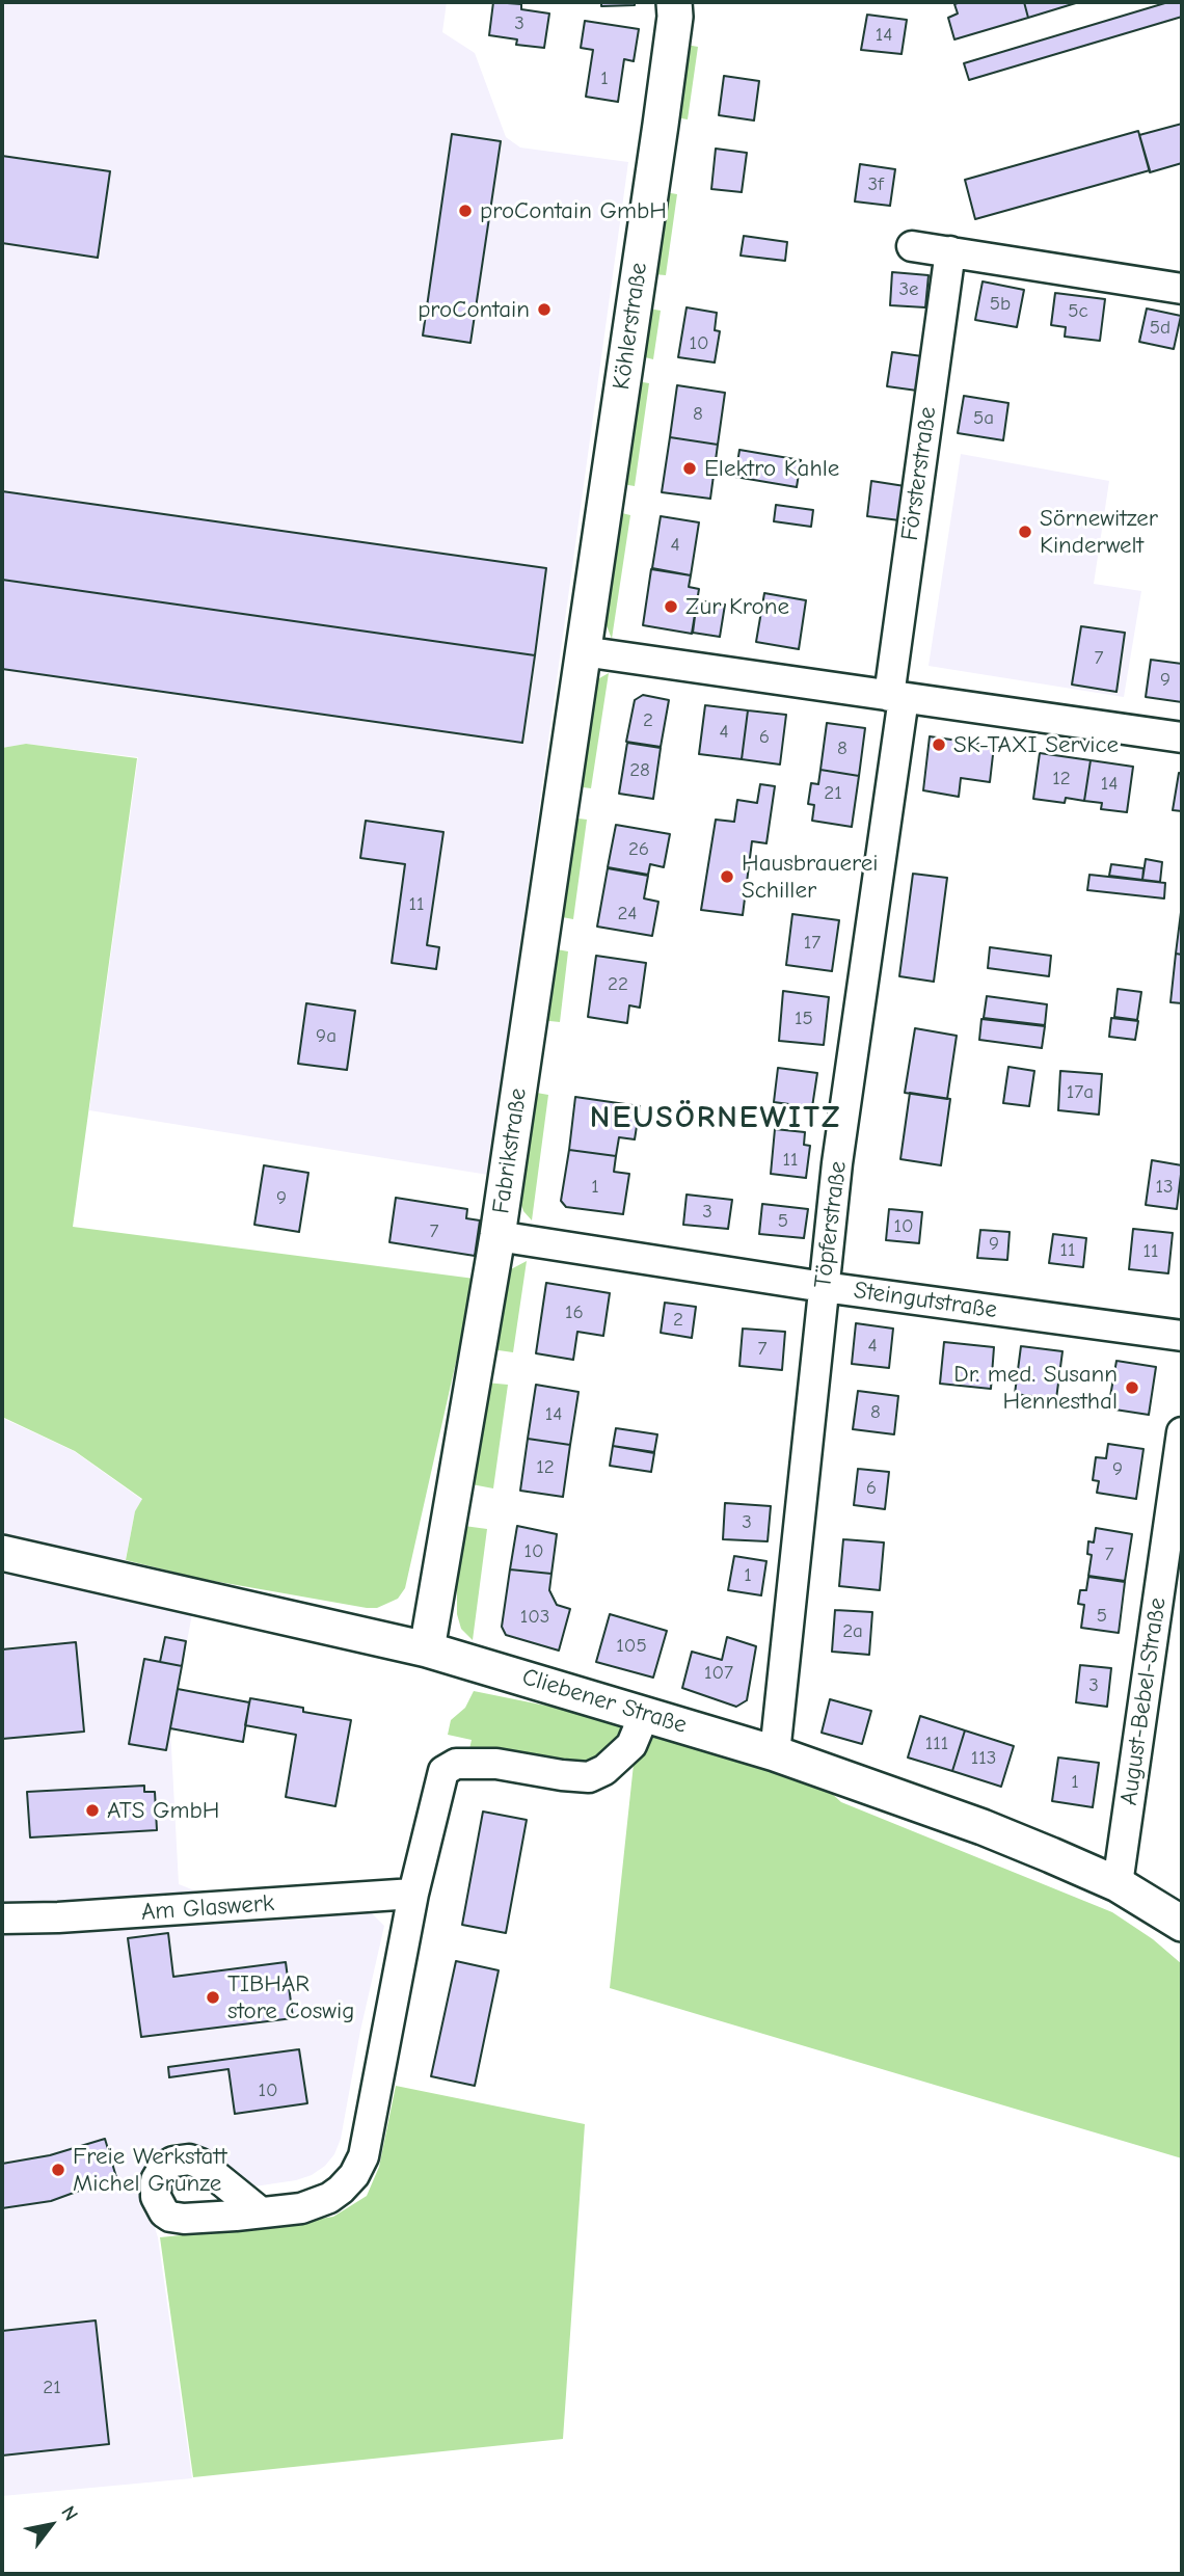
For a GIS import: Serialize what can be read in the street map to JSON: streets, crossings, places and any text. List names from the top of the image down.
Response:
{
  "streets": {
    "street": [
      "Köhlerstraße",
      "Försterstraße",
      "Fabrikstraße",
      "Töpferstraße",
      "Steingutstraße",
      "Cliebener Straße",
      "August-Bebel-Straße",
      "Am Glaswerk"
    ]
  },
  "crossings": [
    ["Köhlerstraße", "Fabrikstraße"],
    ["Försterstraße", "Töpferstraße"],
    ["Fabrikstraße", "Steingutstraße"],
    ["Fabrikstraße", "Cliebener Straße"],
    ["Töpferstraße", "Steingutstraße"],
    ["Töpferstraße", "Cliebener Straße"],
    ["Cliebener Straße", "August-Bebel-Straße"]
  ],
  "districts": ["NEUSÖRNEWITZ"],
  "places": [
    "proContain GmbH",
    "proContain",
    "Elektro Kahle",
    "Sörnewitzer Kinderwelt",
    "Zur Krone",
    "SK-TAXI Service",
    "Hausbrauerei Schiller",
    "Dr. med. Susann Hennesthal",
    "ATS GmbH",
    "TIBHAR store Coswig",
    "Freie Werkstatt Michel Grunze"
  ],
  "house_numbers": [
    "3",
    "14",
    "1",
    "3f",
    "3e",
    "5b",
    "5c",
    "5d",
    "10",
    "8",
    "5a",
    "4",
    "7",
    "9",
    "2",
    "4",
    "6",
    "8",
    "28",
    "12",
    "14",
    "21",
    "26",
    "11",
    "24",
    "17",
    "22",
    "15",
    "9a",
    "17a",
    "11",
    "1",
    "13",
    "9",
    "3",
    "5",
    "10",
    "7",
    "9",
    "11",
    "11",
    "16",
    "2",
    "4",
    "7",
    "8",
    "14",
    "12",
    "9",
    "6",
    "3",
    "10",
    "7",
    "1",
    "5",
    "103",
    "2a",
    "105",
    "107",
    "3",
    "111",
    "113",
    "1",
    "10",
    "21"
  ],
  "north": "top right"
}
